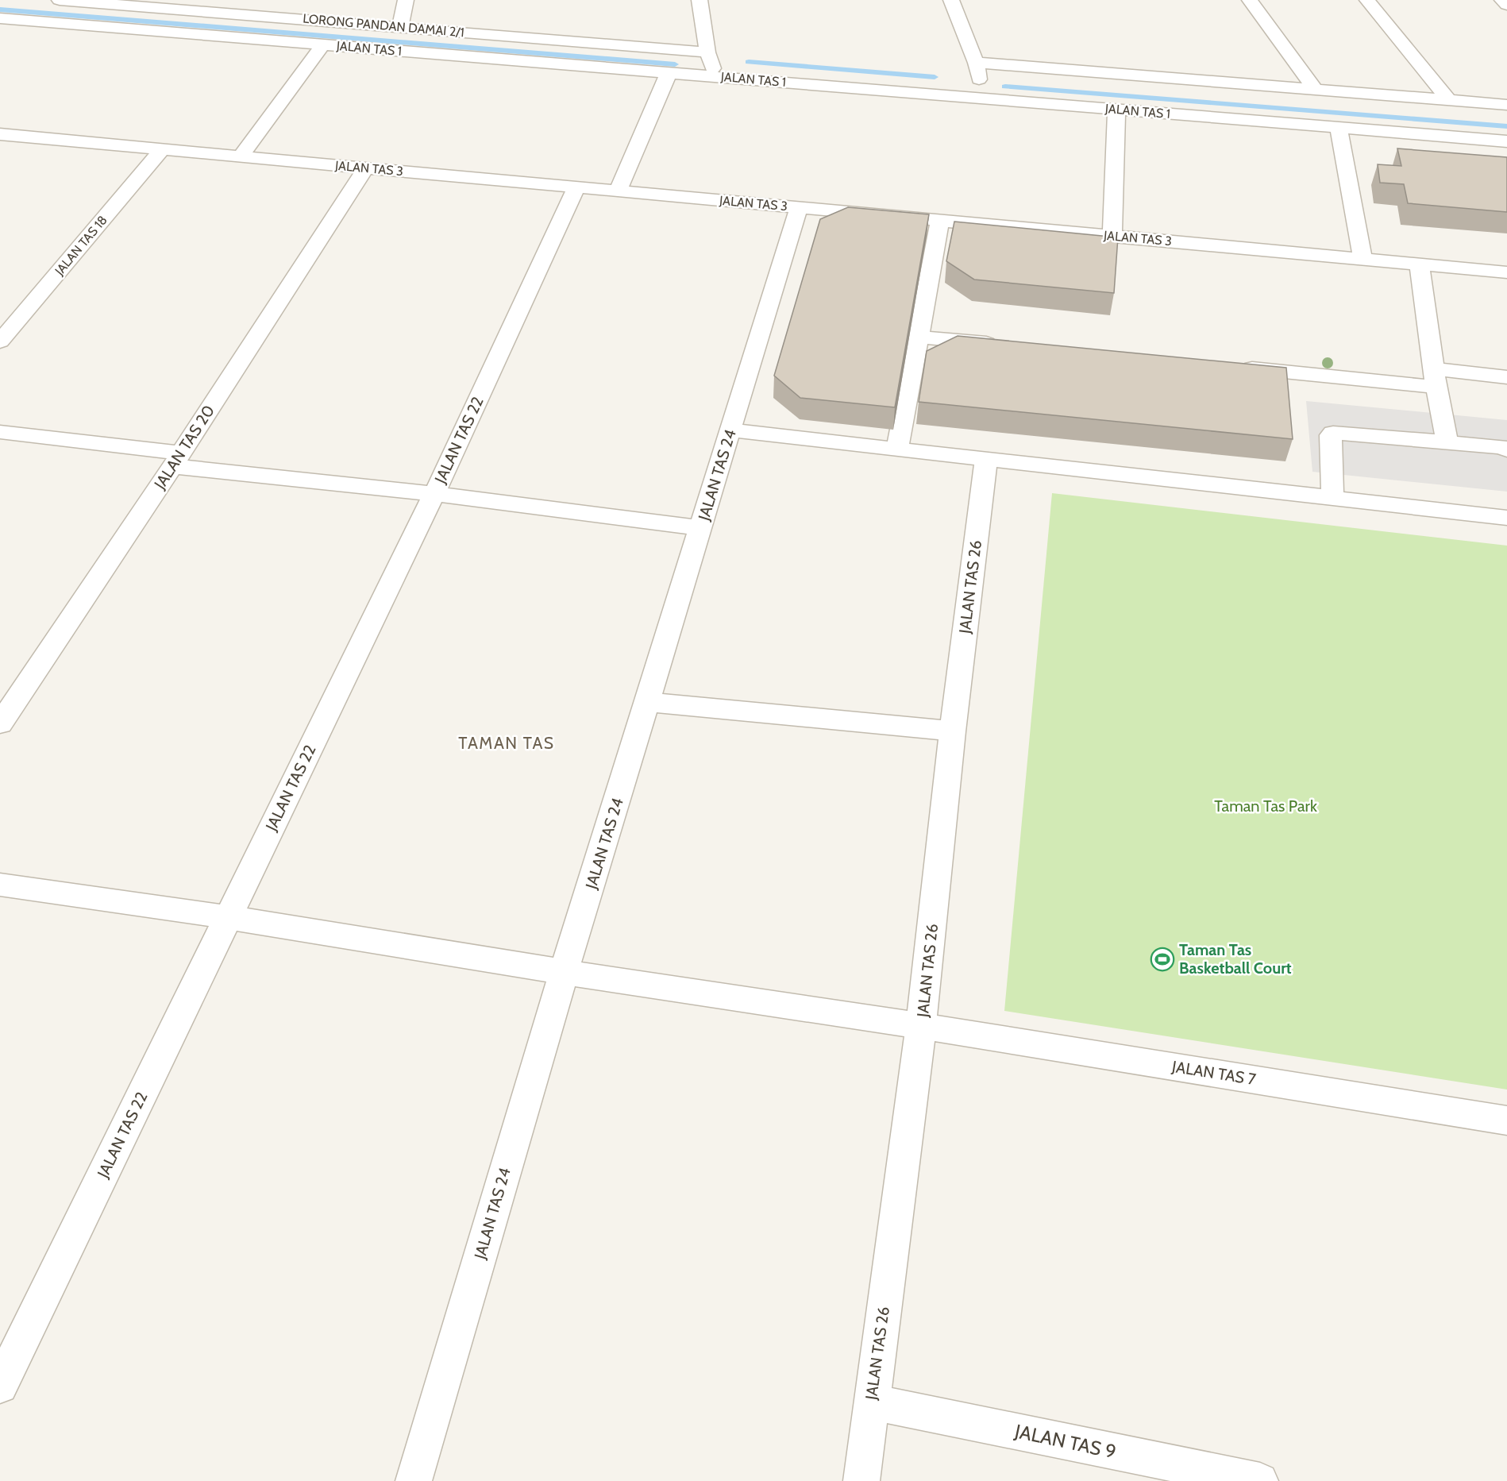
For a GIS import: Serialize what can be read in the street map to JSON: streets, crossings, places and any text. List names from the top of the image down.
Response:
{
  "streets": {
    "street": [
      "LORONG PANDAN DAMAI 2/1",
      "JALAN TAS 1",
      "JALAN TAS 3",
      "JALAN TAS 18",
      "JALAN TAS 22",
      "JALAN TAS 20",
      "JALAN TAS 24",
      "JALAN TAS 26",
      "JALAN TAS 7",
      "JALAN TAS 9"
    ]
  },
  "crossings": [
    ["JALAN TAS 3", "JALAN TAS 18"],
    ["JALAN TAS 3", "JALAN TAS 22"],
    ["JALAN TAS 3", "JALAN TAS 20"],
    ["JALAN TAS 3", "JALAN TAS 24"],
    ["JALAN TAS 22", "JALAN TAS 7"],
    ["JALAN TAS 24", "JALAN TAS 7"],
    ["JALAN TAS 26", "JALAN TAS 7"],
    ["JALAN TAS 26", "JALAN TAS 9"]
  ],
  "districts": ["TAMAN TAS"],
  "parks": ["Taman Tas Park"],
  "places": {
    "sports": ["Taman Tas Basketball Court"]
  }
}
